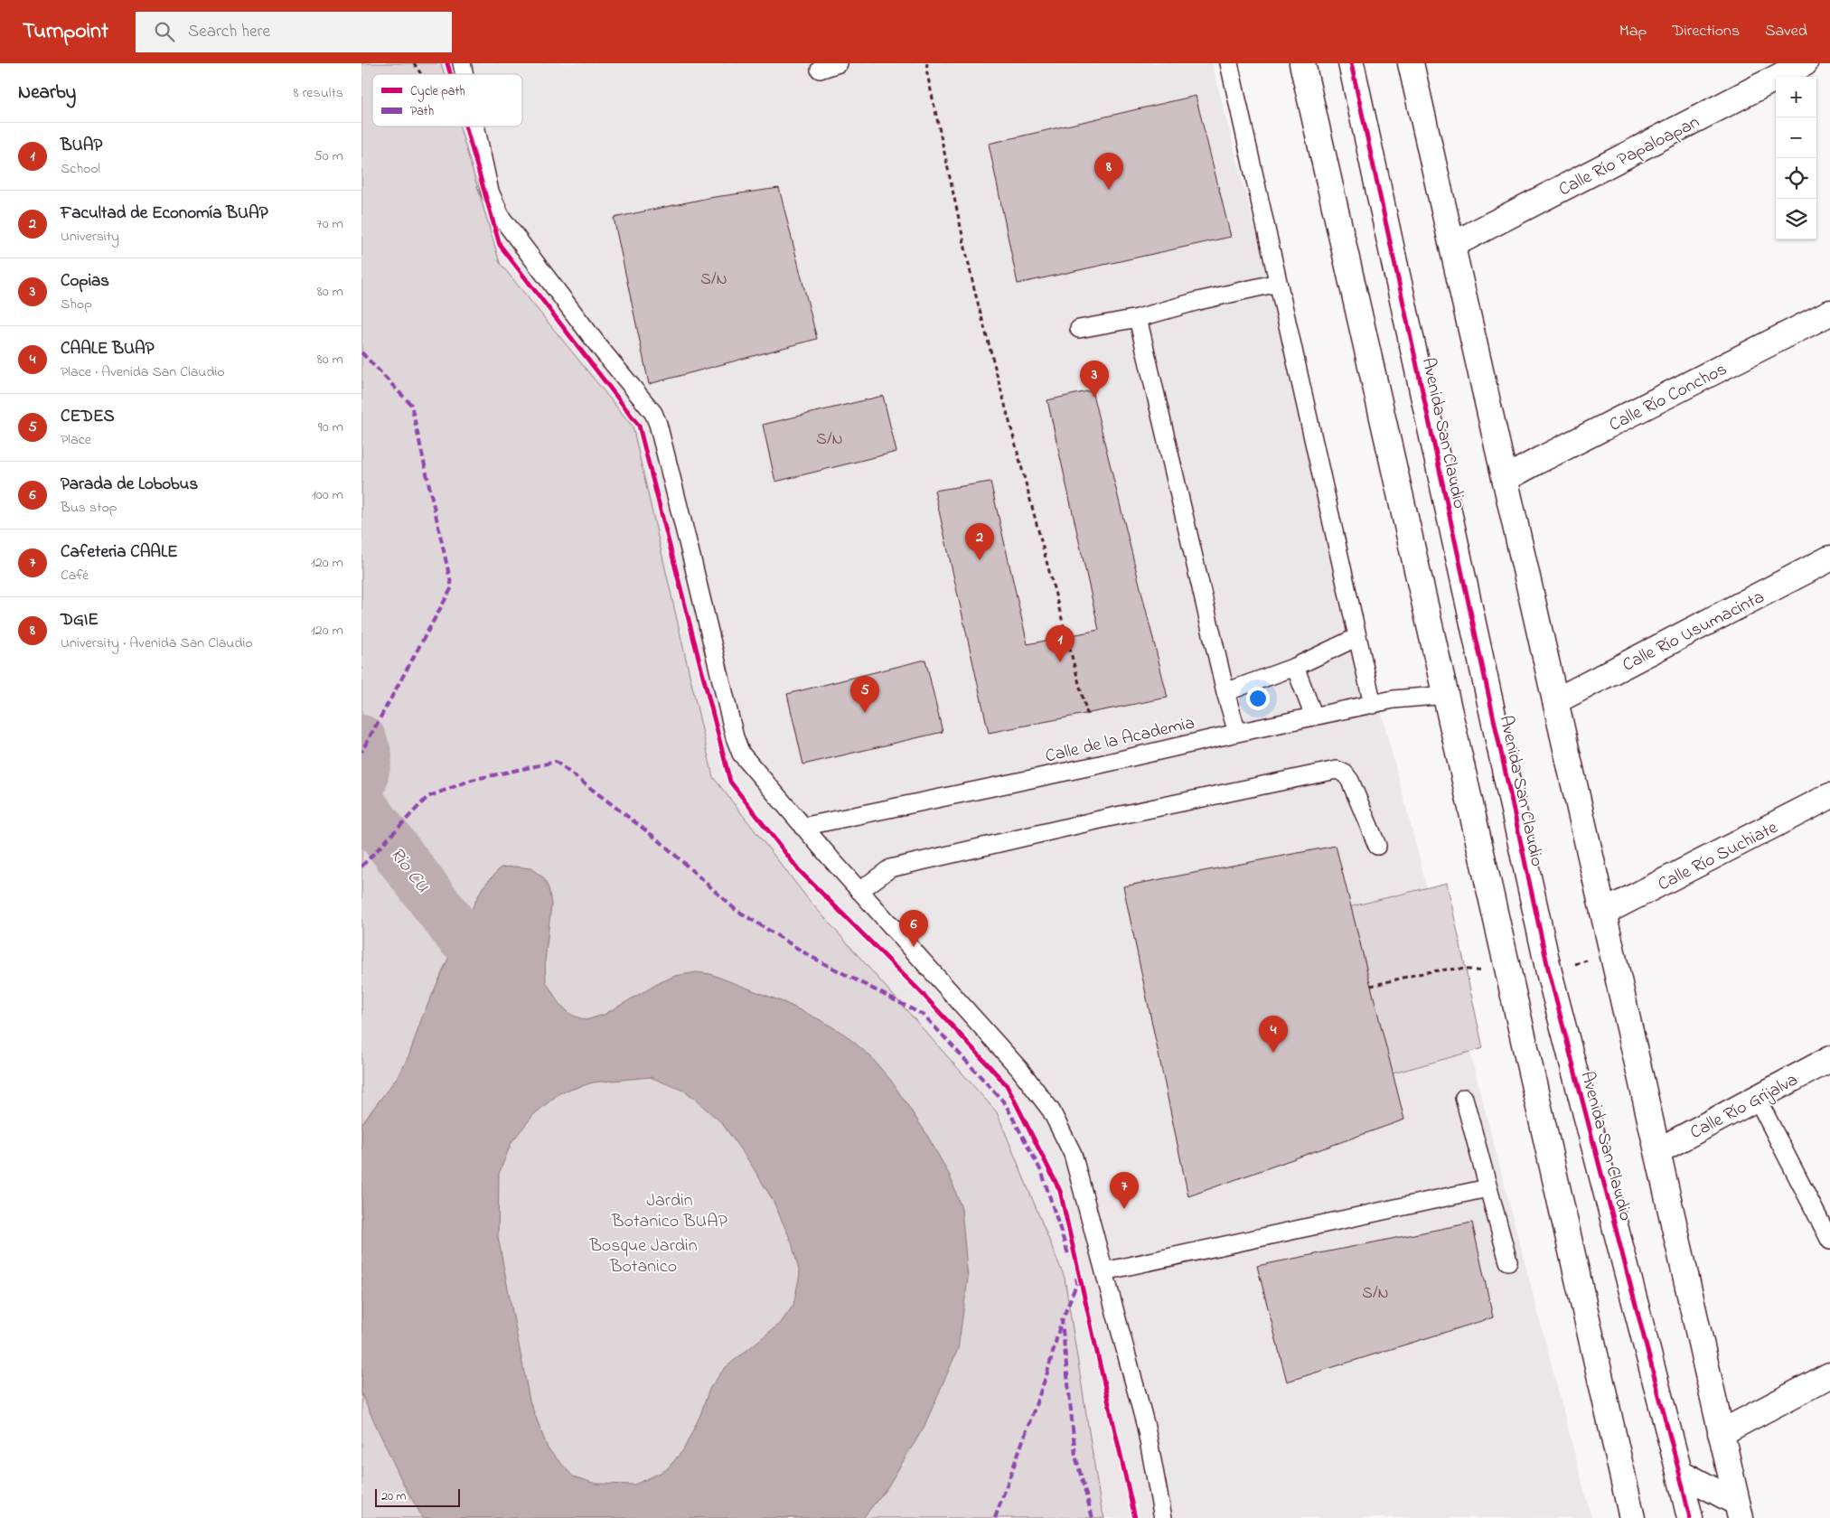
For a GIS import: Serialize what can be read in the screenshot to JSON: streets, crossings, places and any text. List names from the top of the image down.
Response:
{
  "streets": {
    "street": [
      "Calle Río Papaloapan",
      "Calle Río Conchos",
      "Avenida San Claudio",
      "Calle Río Usumacinta",
      "Calle Río Suchiate",
      "Calle Río Grijalva"
    ],
    "lane": ["Calle de la Academia"]
  },
  "water": ["Rio CU"],
  "parks": ["Jardin Botanico BUAP", "Bosque Jardin Botanico"],
  "house_numbers": ["S/N", "S/N", "S/N"],
  "legend": ["Cycle path", "Path"],
  "scale_bar": "20 m",
  "page": {
    "header": "Turnpoint",
    "search": "Search here",
    "nav": ["Map", "Directions", "Saved"],
    "heading": ["Nearby", "8 results"],
    "map_buttons": ["+", "−"],
    "list": [
      {
        "mark": "1",
        "name": "BUAP",
        "note": "School",
        "value": "50 m"
      },
      {
        "mark": "2",
        "name": "Facultad de Economía BUAP",
        "note": "University",
        "value": "70 m"
      },
      {
        "mark": "3",
        "name": "Copias",
        "note": "Shop",
        "value": "80 m"
      },
      {
        "mark": "4",
        "name": "CAALE BUAP",
        "note": "Place · Avenida San Claudio",
        "value": "80 m"
      },
      {
        "mark": "5",
        "name": "CEDES",
        "note": "Place",
        "value": "90 m"
      },
      {
        "mark": "6",
        "name": "Parada de Lobobus",
        "note": "Bus stop",
        "value": "100 m"
      },
      {
        "mark": "7",
        "name": "Cafeteria CAALE",
        "note": "Café",
        "value": "120 m"
      },
      {
        "mark": "8",
        "name": "DGIE",
        "note": "University · Avenida San Claudio",
        "value": "120 m"
      }
    ],
    "pins": [
      "8",
      "3",
      "2",
      "1",
      "5",
      "6",
      "4",
      "7"
    ],
    "scale": "20 m"
  }
}
